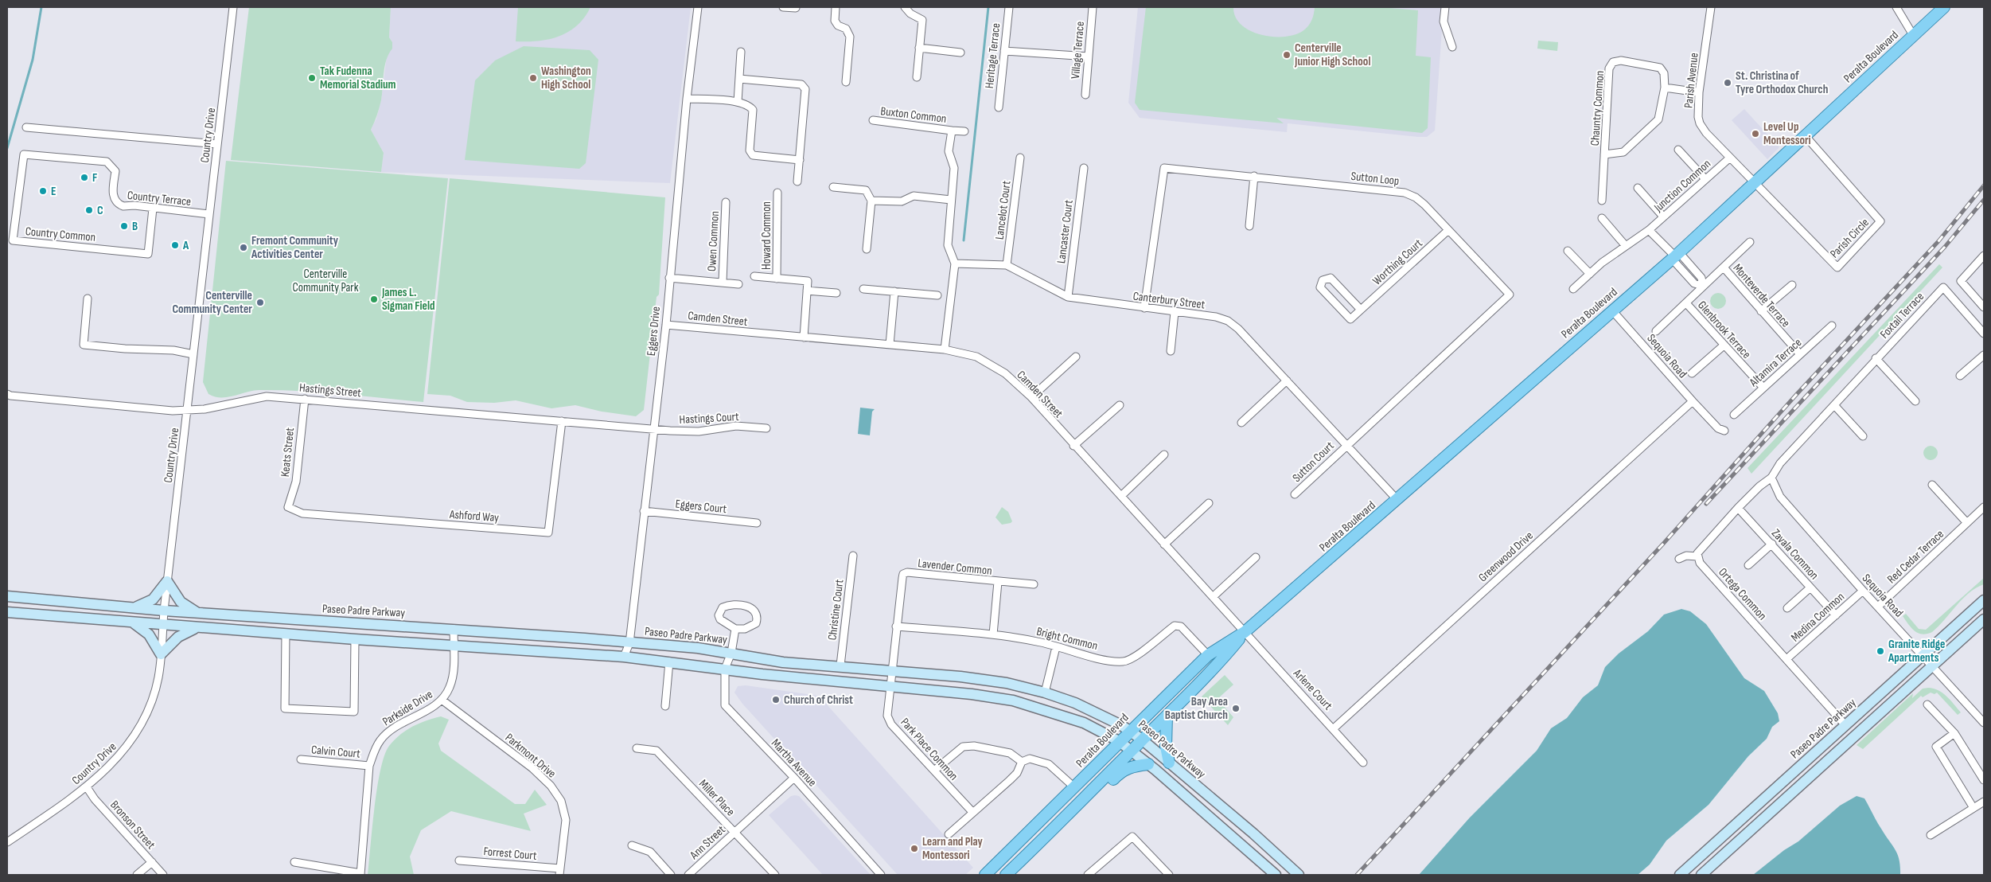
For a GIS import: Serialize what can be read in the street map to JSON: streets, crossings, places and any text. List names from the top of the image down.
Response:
{
  "streets": {
    "main road": ["Peralta Boulevard", "Paseo Padre Parkway"],
    "street": [
      "Village Terrace",
      "Heritage Terrace",
      "Parish Avenue",
      "Chauntry Common",
      "Buxton Common",
      "Country Drive",
      "Sutton Loop",
      "Junction Common",
      "Country Terrace",
      "Lancelot Court",
      "Lancaster Court",
      "Country Common",
      "Howard Common",
      "Parish Circle",
      "Owen Common",
      "Worthing Court",
      "Monteverde Terrace",
      "Canterbury Street",
      "Foxtail Terrace",
      "Camden Street",
      "Glenbrook Terrace",
      "Eggers Drive",
      "Sequoia Road",
      "Altamira Terrace",
      "Hastings Street",
      "Hastings Court",
      "Keats Street",
      "Sutton Court",
      "Eggers Court",
      "Ashford Way",
      "Zavala Common",
      "Greenwood Drive",
      "Red Cedar Terrace",
      "Lavender Common",
      "Ortega Common",
      "Christine Court",
      "Medina Common",
      "Bright Common",
      "Arlene Court",
      "Parkside Drive",
      "Park Place Common",
      "Calvin Court",
      "Parkmont Drive",
      "Martha Avenue",
      "Miller Place",
      "Bronson Street",
      "Ann Street",
      "Forrest Court"
    ]
  },
  "crossings": [
    ["Peralta Boulevard", "Parish Avenue"],
    ["Peralta Boulevard", "Parish Circle"],
    ["Peralta Boulevard", "Canterbury Street"],
    ["Peralta Boulevard", "Camden Street"],
    ["Peralta Boulevard", "Sequoia Road"],
    ["Peralta Boulevard", "Paseo Padre Parkway"],
    ["Peralta Boulevard", "Bright Common"],
    ["Peralta Boulevard", "Arlene Court"],
    ["Parish Avenue", "Junction Common"],
    ["Parish Avenue", "Parish Circle"],
    ["Buxton Common", "Canterbury Street"],
    ["Country Drive", "Country Terrace"],
    ["Country Drive", "Hastings Street"],
    ["Country Drive", "Paseo Padre Parkway"],
    ["Country Drive", "Bronson Street"],
    ["Sutton Loop", "Worthing Court"],
    ["Sutton Loop", "Canterbury Street"],
    ["Sutton Loop", "Sutton Court"],
    ["Country Terrace", "Country Common"],
    ["Lancelot Court", "Canterbury Street"],
    ["Lancaster Court", "Canterbury Street"],
    ["Owen Common", "Eggers Drive"],
    ["Monteverde Terrace", "Altamira Terrace"],
    ["Canterbury Street", "Sutton Court"],
    ["Foxtail Terrace", "Sequoia Road"],
    ["Camden Street", "Eggers Drive"],
    ["Camden Street", "Arlene Court"],
    ["Glenbrook Terrace", "Altamira Terrace"],
    ["Eggers Drive", "Hastings Street"],
    ["Eggers Drive", "Hastings Court"],
    ["Eggers Drive", "Eggers Court"],
    ["Eggers Drive", "Paseo Padre Parkway"],
    ["Sequoia Road", "Greenwood Drive"],
    ["Sequoia Road", "Red Cedar Terrace"],
    ["Sequoia Road", "Paseo Padre Parkway"],
    ["Sequoia Road", "Medina Common"],
    ["Hastings Street", "Hastings Court"],
    ["Hastings Street", "Keats Street"],
    ["Hastings Street", "Ashford Way"],
    ["Keats Street", "Ashford Way"],
    ["Zavala Common", "Medina Common"],
    ["Greenwood Drive", "Arlene Court"],
    ["Lavender Common", "Bright Common"],
    ["Lavender Common", "Park Place Common"],
    ["Ortega Common", "Paseo Padre Parkway"],
    ["Ortega Common", "Medina Common"],
    ["Christine Court", "Paseo Padre Parkway"],
    ["Paseo Padre Parkway", "Parkside Drive"],
    ["Paseo Padre Parkway", "Park Place Common"],
    ["Paseo Padre Parkway", "Martha Avenue"],
    ["Bright Common", "Park Place Common"],
    ["Parkside Drive", "Calvin Court"],
    ["Parkside Drive", "Parkmont Drive"],
    ["Parkmont Drive", "Forrest Court"],
    ["Martha Avenue", "Ann Street"],
    ["Miller Place", "Ann Street"]
  ],
  "parks": ["Centerville Community Park"],
  "places": [
    "Centerville Junior High School",
    "Tak Fudenna Memorial Stadium",
    "Washington High School",
    "St. Christina of Tyre Orthodox Church",
    "Level Up Montessori",
    "F",
    "E",
    "C",
    "B",
    "A",
    "Fremont Community Activities Center",
    "James L. Sigman Field",
    "Centerville Community Center",
    "Granite Ridge Apartments",
    "Church of Christ",
    "Bay Area Baptist Church",
    "Learn and Play Montessori"
  ]
}
